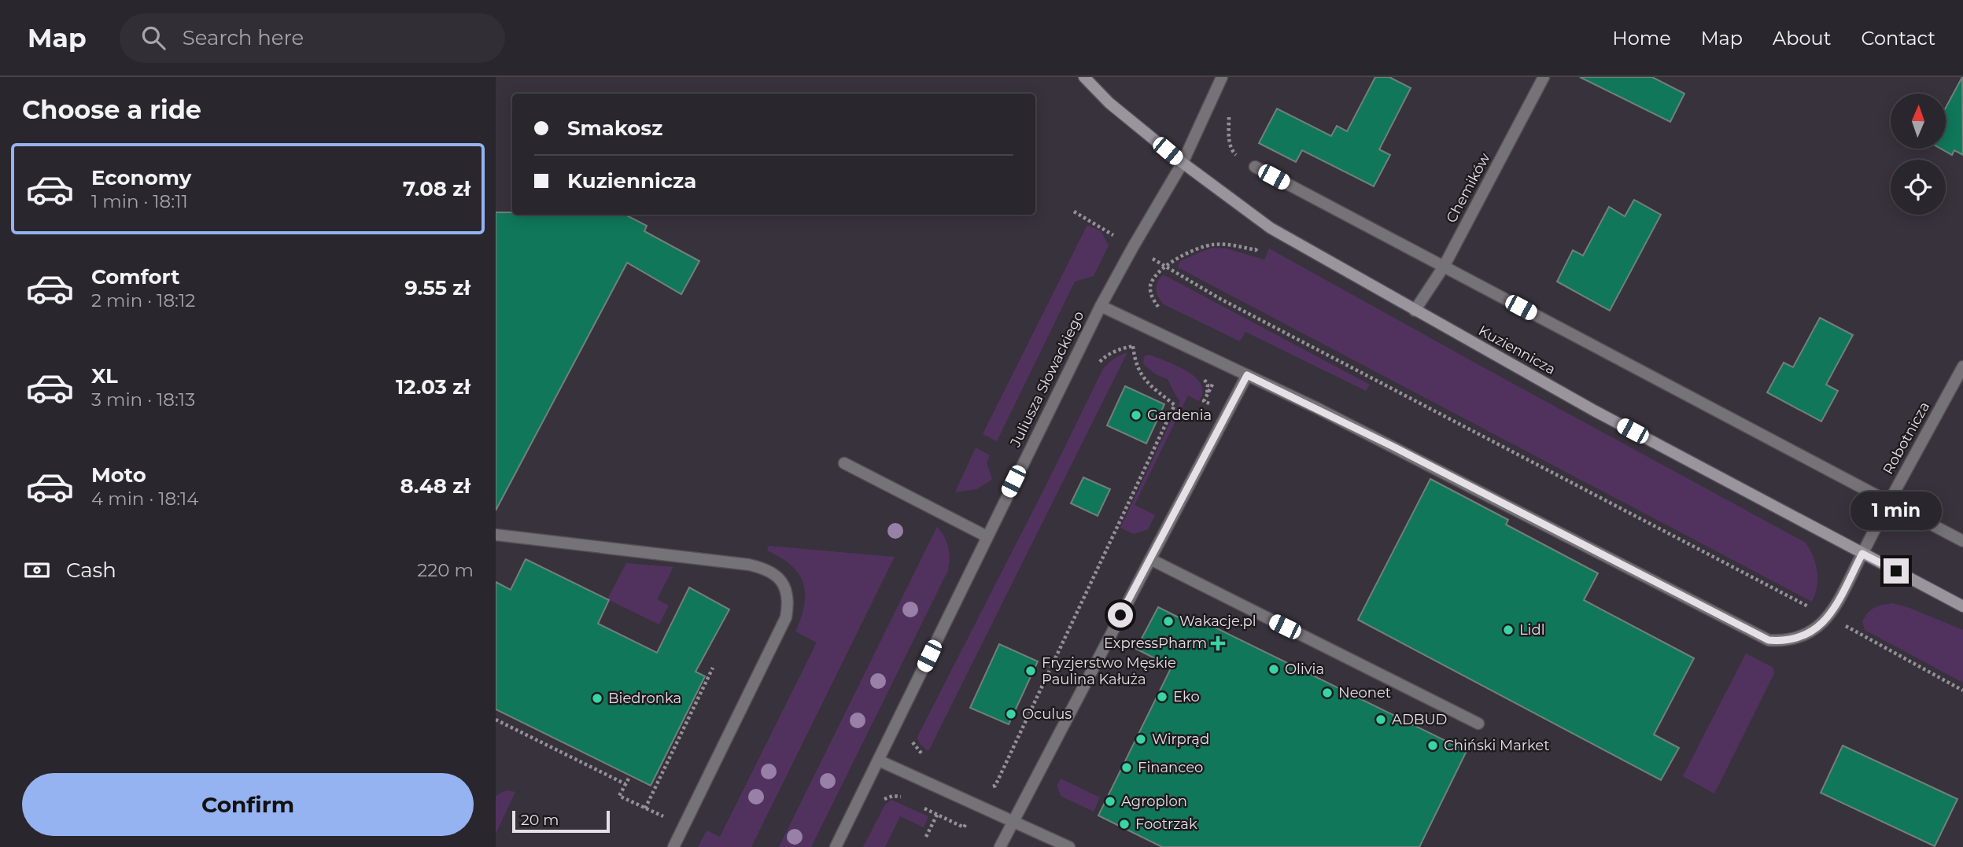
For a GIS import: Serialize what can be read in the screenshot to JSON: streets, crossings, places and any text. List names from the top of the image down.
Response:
{
  "streets": {
    "main road": ["Kuziennicza"],
    "street": ["Chemików", "Juliusza Słowackiego", "Robotnicza"]
  },
  "crossings": [
    ["Chemików", "Kuziennicza"],
    ["Kuziennicza", "Juliusza Słowackiego"],
    ["Kuziennicza", "Robotnicza"]
  ],
  "places": {
    "other": [
      "Gardenia",
      "Wakacje.pl",
      "Lidl",
      "Olivia",
      "Fryzjerstwo Męskie Paulina Kałuża",
      "Neonet",
      "Eko",
      "Biedronka",
      "Oculus",
      "ADBUD",
      "Wirprąd",
      "Chiński Market",
      "Financeo",
      "Agroplon",
      "Footrzak"
    ],
    "health": ["ExpressPharm"]
  },
  "scale_bar": "20 m",
  "north": "top",
  "page": {
    "header": "Map",
    "search": "Search here",
    "nav": [
      "Home",
      "Map",
      "About",
      "Contact"
    ],
    "heading": "Choose a ride",
    "banner": ["Smakosz", "Kuziennicza"],
    "list": [
      {
        "name": "Economy",
        "note": "1 min · 18:11",
        "value": "7.08 zł"
      },
      {
        "name": "Comfort",
        "note": "2 min · 18:12",
        "value": "9.55 zł"
      },
      {
        "name": "XL",
        "note": "3 min · 18:13",
        "value": "12.03 zł"
      },
      {
        "name": "Moto",
        "note": "4 min · 18:14",
        "value": "8.48 zł"
      }
    ],
    "bubble": "1 min",
    "pay": ["Cash", "220 m"],
    "buttons": "Confirm",
    "scale": "20 m"
  }
}
